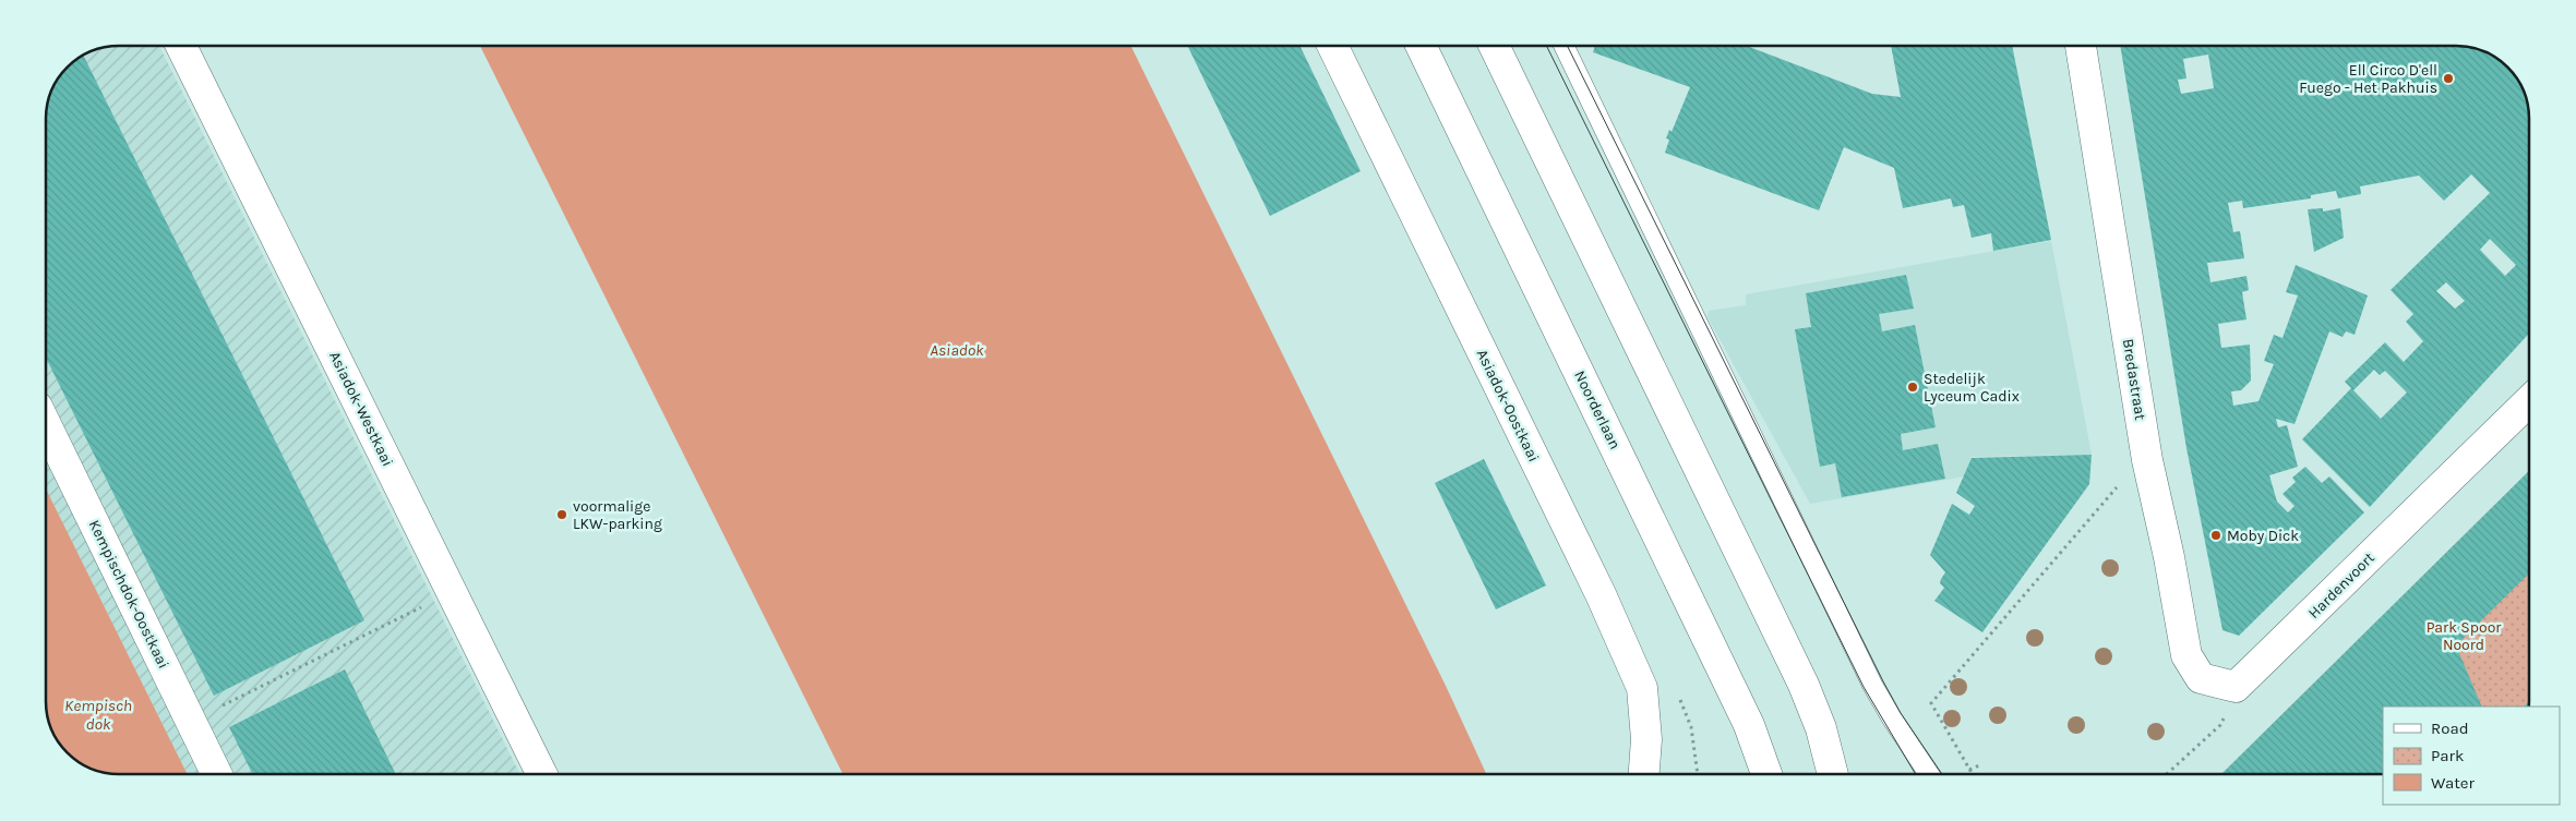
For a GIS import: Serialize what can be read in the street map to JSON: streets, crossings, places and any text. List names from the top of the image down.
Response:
{
  "streets": {
    "street": [
      "Bredastraat",
      "Asiadok-Oostkaai",
      "Asiadok-Westkaai",
      "Noorderlaan",
      "Hardenvoort",
      "Kempischdok-Oostkaai"
    ]
  },
  "crossings": [
    ["Bredastraat", "Hardenvoort"]
  ],
  "water": ["Asiadok", "Kempisch dok"],
  "parks": ["Park Spoor Noord"],
  "places": [
    "Ell Circo D'ell Fuego - Het Pakhuis",
    "Stedelijk Lyceum Cadix",
    "voormalige LKW-parking",
    "Moby Dick"
  ],
  "legend": ["Road", "Park", "Water"]
}
